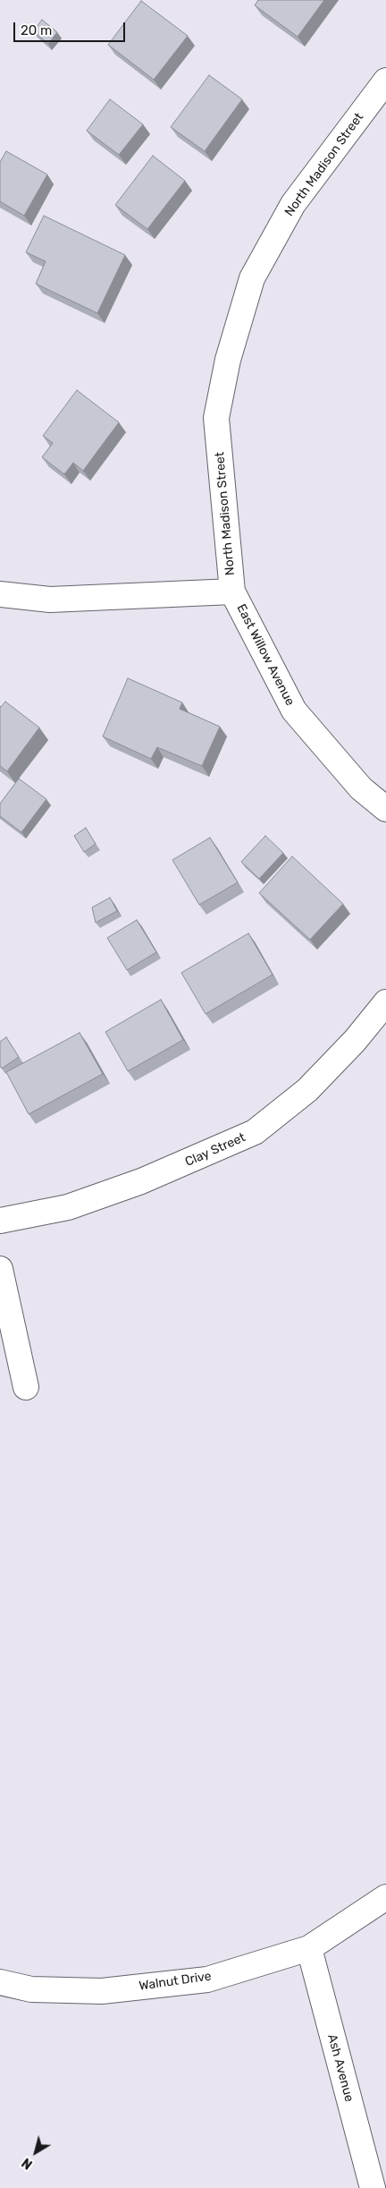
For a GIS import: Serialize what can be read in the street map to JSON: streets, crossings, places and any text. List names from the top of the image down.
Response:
{
  "streets": {
    "street": [
      "North Madison Street",
      "East Willow Avenue",
      "Clay Street",
      "Walnut Drive",
      "Ash Avenue"
    ]
  },
  "crossings": [
    ["North Madison Street", "East Willow Avenue"],
    ["Walnut Drive", "Ash Avenue"]
  ],
  "scale_bar": "20 m",
  "north": "bottom left"
}
